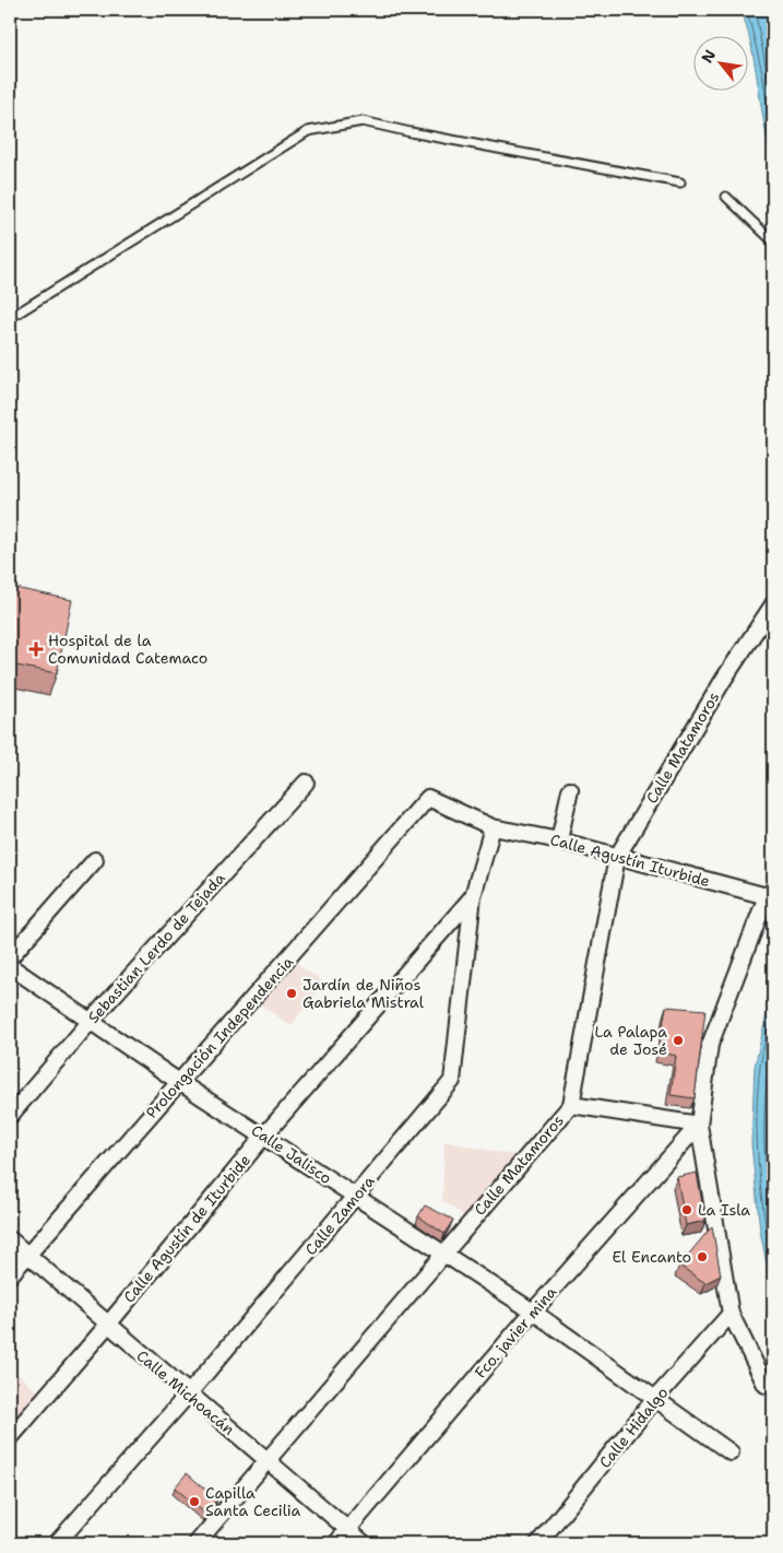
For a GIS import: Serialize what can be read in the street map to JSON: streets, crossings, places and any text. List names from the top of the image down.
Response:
{
  "streets": {
    "street": [
      "Calle Matamoros",
      "Calle Agustín Iturbide",
      "Sebastian Lerdo de Tejada",
      "Prolongación Independencia",
      "Calle Jalisco",
      "Calle Zamora",
      "Calle Agustín de Iturbide",
      "Fco. javier mina",
      "Calle Michoacán",
      "Calle Hidalgo"
    ]
  },
  "crossings": [
    ["Calle Matamoros", "Calle Agustín Iturbide"],
    ["Calle Matamoros", "Calle Jalisco"],
    ["Calle Matamoros", "Calle Michoacán"],
    ["Calle Agustín Iturbide", "Prolongación Independencia"],
    ["Calle Agustín Iturbide", "Calle Zamora"],
    ["Sebastian Lerdo de Tejada", "Calle Jalisco"],
    ["Prolongación Independencia", "Calle Jalisco"],
    ["Prolongación Independencia", "Calle Michoacán"],
    ["Calle Jalisco", "Calle Zamora"],
    ["Calle Jalisco", "Calle Agustín de Iturbide"],
    ["Calle Jalisco", "Fco. javier mina"],
    ["Calle Jalisco", "Calle Hidalgo"],
    ["Calle Zamora", "Calle Agustín de Iturbide"],
    ["Calle Zamora", "Calle Michoacán"],
    ["Calle Agustín de Iturbide", "Calle Michoacán"],
    ["Fco. javier mina", "Calle Michoacán"]
  ],
  "places": {
    "health": ["Hospital de la Comunidad Catemaco"],
    "other": [
      "Jardín de Niños Gabriela Mistral",
      "La Palapa de José",
      "La Isla",
      "El Encanto",
      "Capilla Santa Cecilia"
    ]
  },
  "north": "top left"
}
